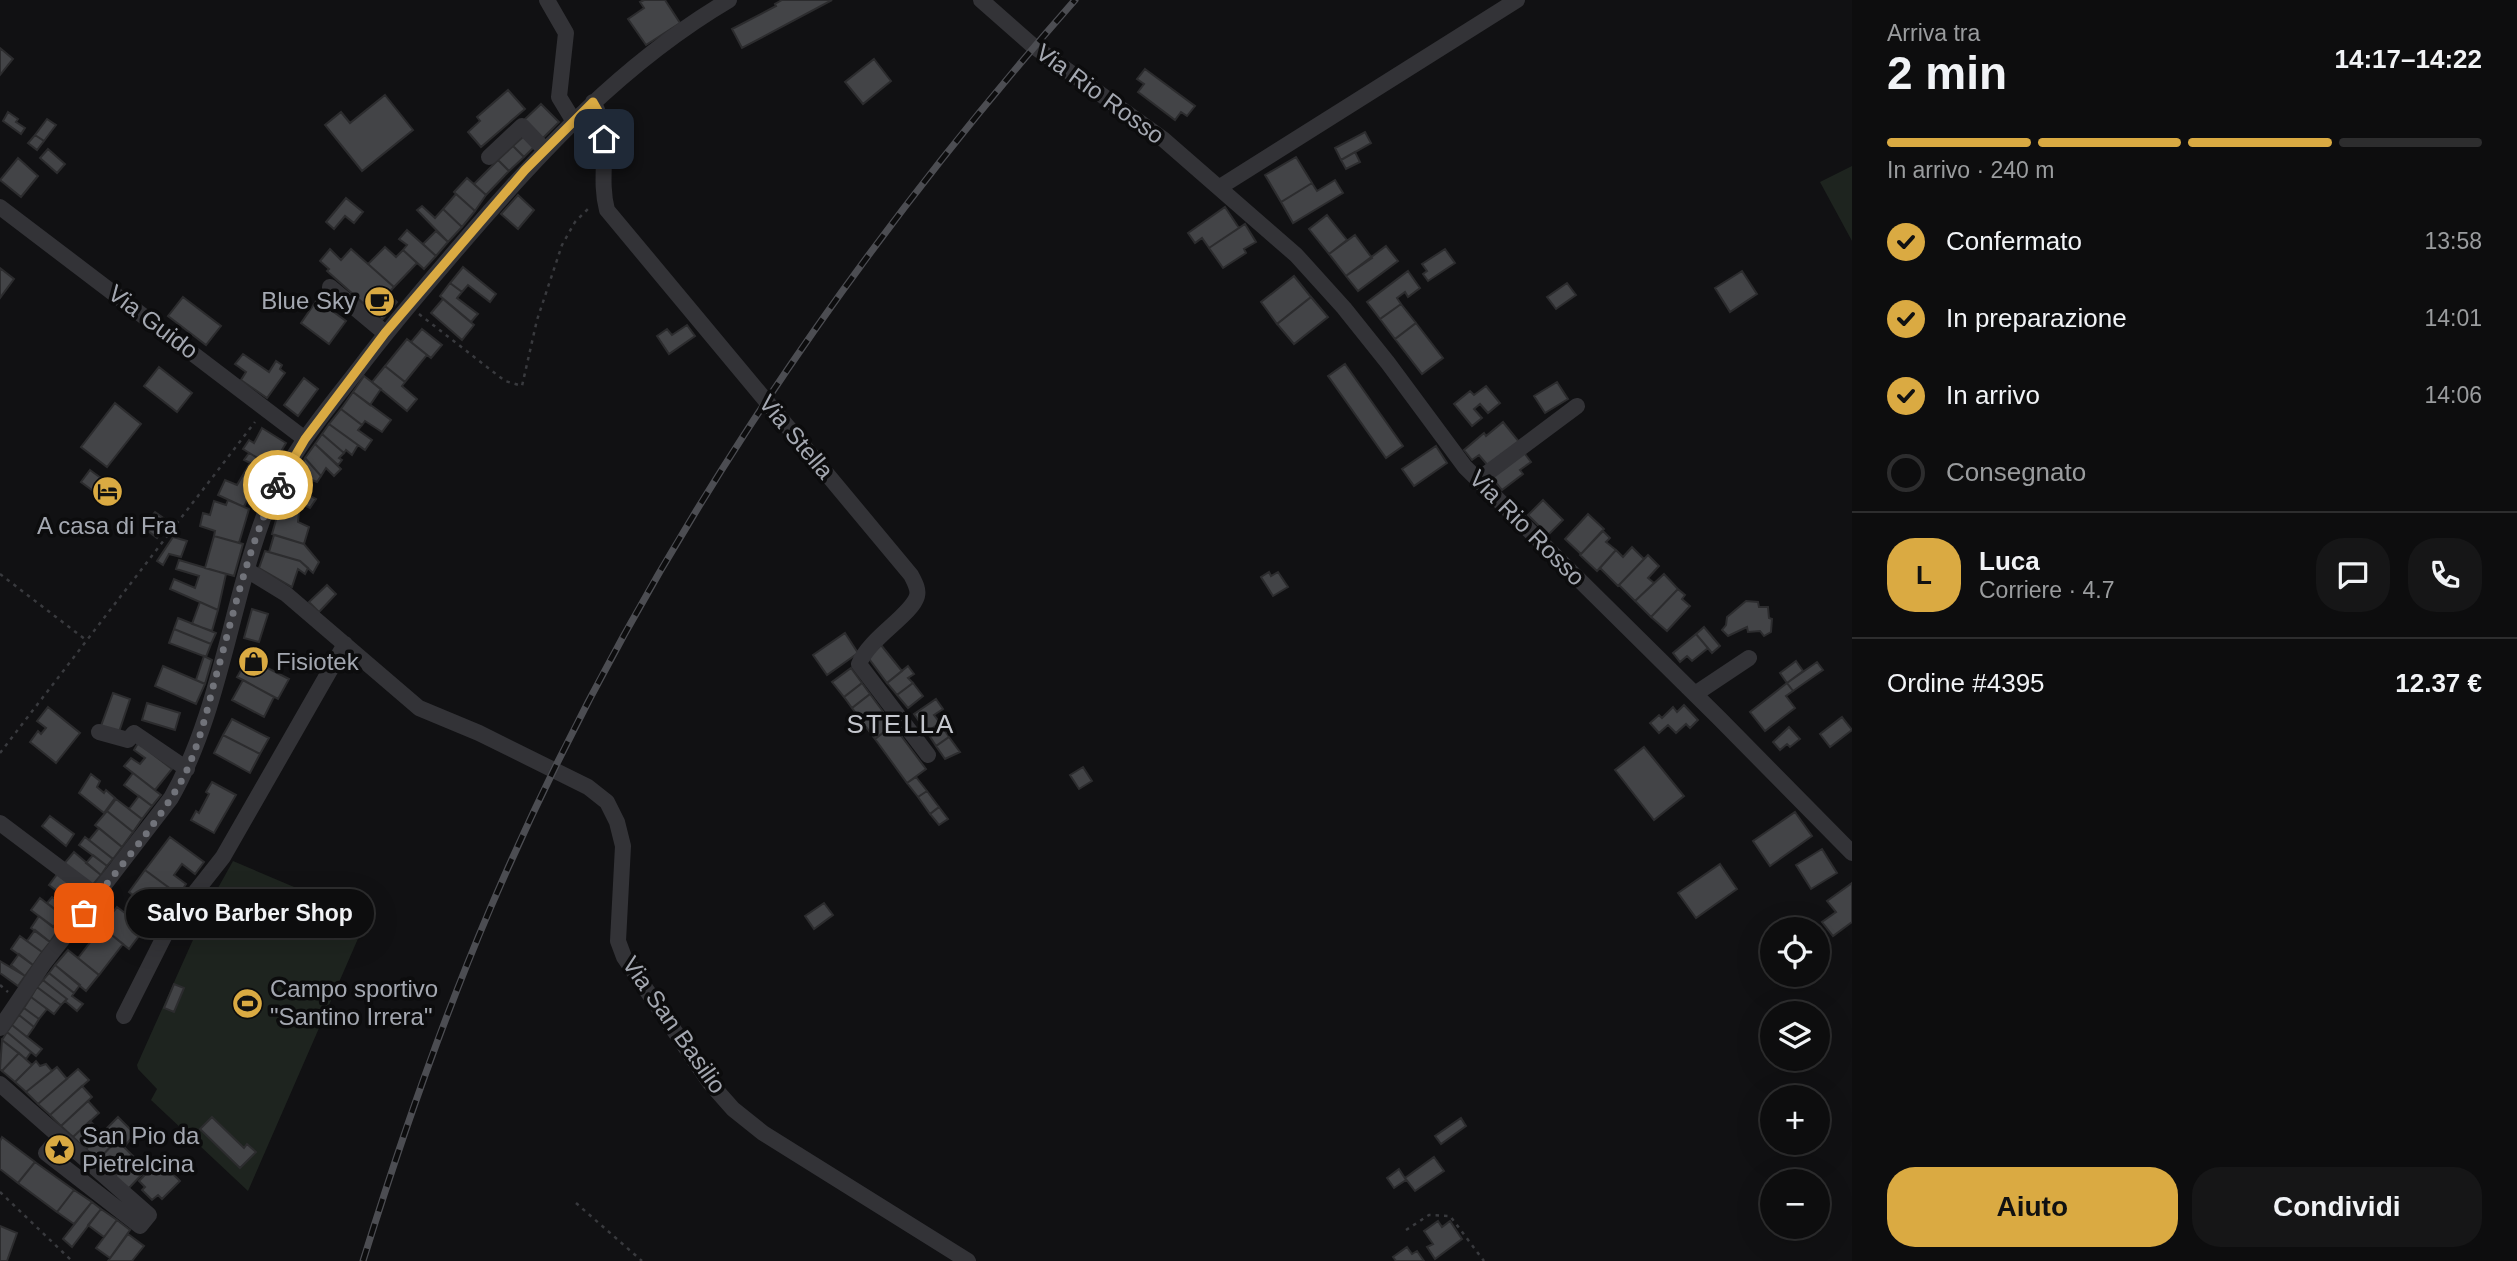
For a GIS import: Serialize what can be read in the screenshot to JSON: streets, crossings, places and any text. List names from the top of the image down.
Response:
{
  "streets": {
    "street": [
      "Via Rio Rosso",
      "Via Guido",
      "Via Stella",
      "Via San Basilio"
    ]
  },
  "districts": ["STELLA"],
  "places": {
    "cafe": ["Blue Sky"],
    "hotel": ["A casa di Fra"],
    "shop": ["Fisiotek"],
    "other": ["Salvo Barber Shop"],
    "sports": ["Campo sportivo \"Santino Irrera\""],
    "place": ["San Pio da Pietrelcina"]
  },
  "page": {
    "heading": ["2 min", "Arriva tra", "14:17–14:22"],
    "panel": [
      "Luca",
      "Corriere · 4.7",
      "Ordine #4395",
      "12.37 €"
    ],
    "bar": "In arrivo · 240 m",
    "list": [
      ["Confermato", "13:58"],
      ["In preparazione", "14:01"],
      ["In arrivo", "14:06"],
      "Consegnato"
    ],
    "round": "L",
    "bubble": "Salvo Barber Shop",
    "map_buttons": ["+", "−"],
    "buttons": ["Aiuto", "Condividi"]
  }
}
